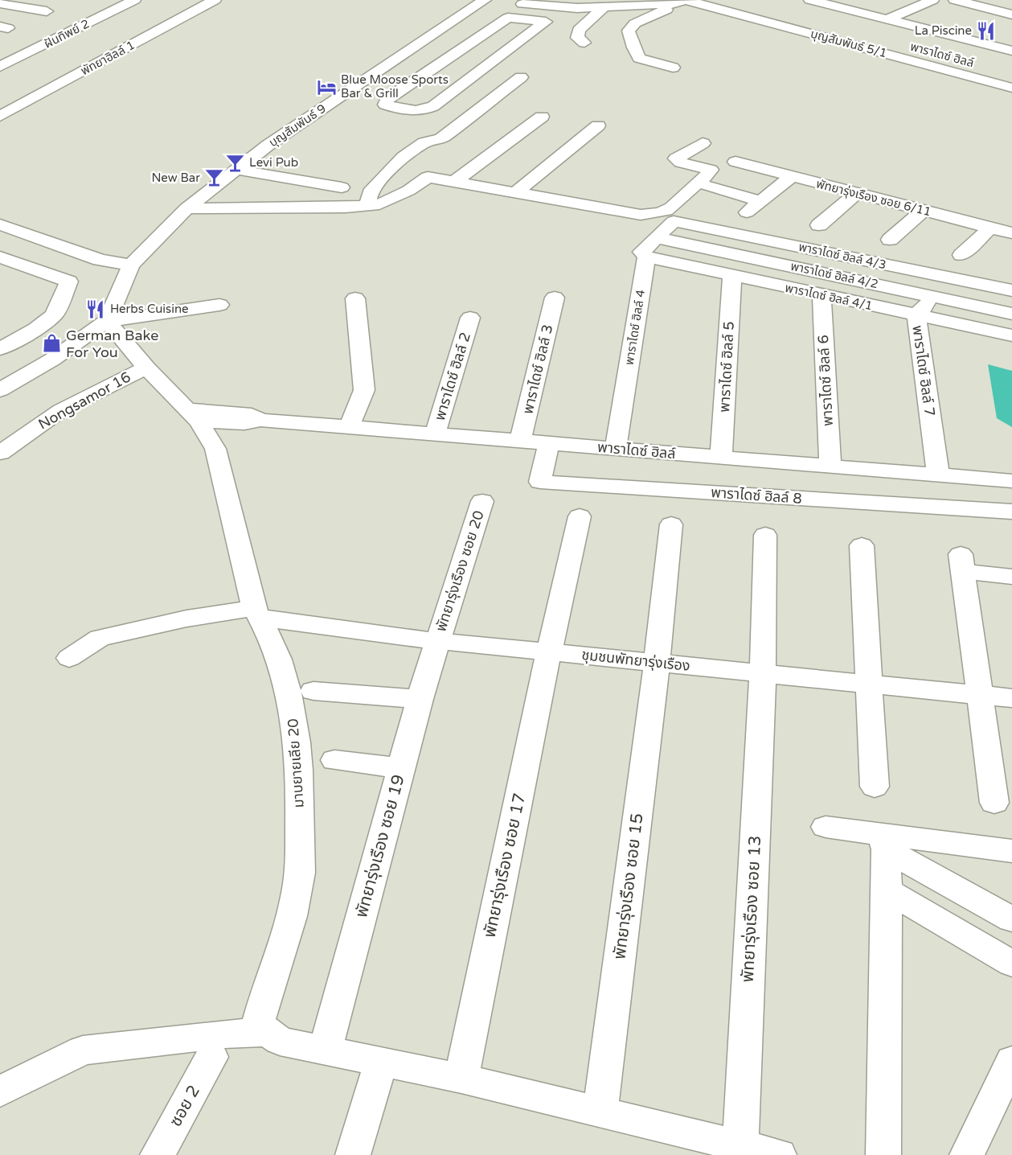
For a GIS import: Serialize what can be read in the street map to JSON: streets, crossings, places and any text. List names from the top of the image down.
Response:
{
  "streets": {
    "street": [
      "ฝันทิพย์ 2",
      "บุญสัมพันธ์ 5/1",
      "พาราไดซ์ ฮิลล์",
      "พัทยาฮิลล์ 1",
      "บุญสัมพันธ์ 9",
      "พัทยารุ่งเรือง ซอย 6/11",
      "พาราไดซ์ ฮิลล์ 4/3",
      "พาราไดซ์ ฮิลล์ 4/2",
      "พาราไดซ์ ฮิลล์ 4/1",
      "พาราไดซ์ ฮิลล์ 4",
      "พาราไดซ์ ฮิลล์ 5",
      "พาราไดซ์ ฮิลล์ 3",
      "พาราไดซ์ ฮิลล์ 7",
      "พาราไดซ์ ฮิลล์ 2",
      "พาราไดซ์ ฮิลล์ 6",
      "Nongsamor 16",
      "พาราไดซ์ ฮิลล์ 8",
      "พัทยารุ่งเรือง ซอย 20",
      "ชุมชนพัทยารุ่งเรือง",
      "มาบยายเลีย 20",
      "พัทยารุ่งเรือง ซอย 19",
      "พัทยารุ่งเรือง ซอย 17",
      "พัทยารุ่งเรือง ซอย 15",
      "พัทยารุ่งเรือง ซอย 13",
      "ซอย 2"
    ]
  },
  "crossings": [
    ["พาราไดซ์ ฮิลล์", "พาราไดซ์ ฮิลล์ 4"],
    ["พาราไดซ์ ฮิลล์", "พาราไดซ์ ฮิลล์ 5"],
    ["พาราไดซ์ ฮิลล์", "พาราไดซ์ ฮิลล์ 3"],
    ["พาราไดซ์ ฮิลล์", "พาราไดซ์ ฮิลล์ 7"],
    ["พาราไดซ์ ฮิลล์", "พาราไดซ์ ฮิลล์ 2"],
    ["พาราไดซ์ ฮิลล์", "พาราไดซ์ ฮิลล์ 6"],
    ["พาราไดซ์ ฮิลล์", "พาราไดซ์ ฮิลล์ 8"],
    ["พาราไดซ์ ฮิลล์", "มาบยายเลีย 20"],
    ["พาราไดซ์ ฮิลล์ 4/3", "พาราไดซ์ ฮิลล์ 4"],
    ["พาราไดซ์ ฮิลล์ 4/3", "พาราไดซ์ ฮิลล์ 7"],
    ["พาราไดซ์ ฮิลล์ 4/2", "พาราไดซ์ ฮิลล์ 4"],
    ["พาราไดซ์ ฮิลล์ 4/2", "พาราไดซ์ ฮิลล์ 7"],
    ["พาราไดซ์ ฮิลล์ 4/1", "พาราไดซ์ ฮิลล์ 4"],
    ["พาราไดซ์ ฮิลล์ 4/1", "พาราไดซ์ ฮิลล์ 5"],
    ["พาราไดซ์ ฮิลล์ 4/1", "พาราไดซ์ ฮิลล์ 7"],
    ["พาราไดซ์ ฮิลล์ 4/1", "พาราไดซ์ ฮิลล์ 6"],
    ["Nongsamor 16", "มาบยายเลีย 20"],
    ["พัทยารุ่งเรือง ซอย 20", "ชุมชนพัทยารุ่งเรือง"],
    ["พัทยารุ่งเรือง ซอย 20", "พัทยารุ่งเรือง ซอย 19"],
    ["ชุมชนพัทยารุ่งเรือง", "มาบยายเลีย 20"],
    ["ชุมชนพัทยารุ่งเรือง", "พัทยารุ่งเรือง ซอย 19"],
    ["ชุมชนพัทยารุ่งเรือง", "พัทยารุ่งเรือง ซอย 17"],
    ["ชุมชนพัทยารุ่งเรือง", "พัทยารุ่งเรือง ซอย 15"],
    ["ชุมชนพัทยารุ่งเรือง", "พัทยารุ่งเรือง ซอย 13"]
  ],
  "places": {
    "restaurant": ["La Piscine", "Herbs Cuisine"],
    "hotel": ["Blue Moose Sports Bar & Grill"],
    "bar": ["Levi Pub", "New Bar"],
    "shop": ["German Bake For You"]
  }
}
